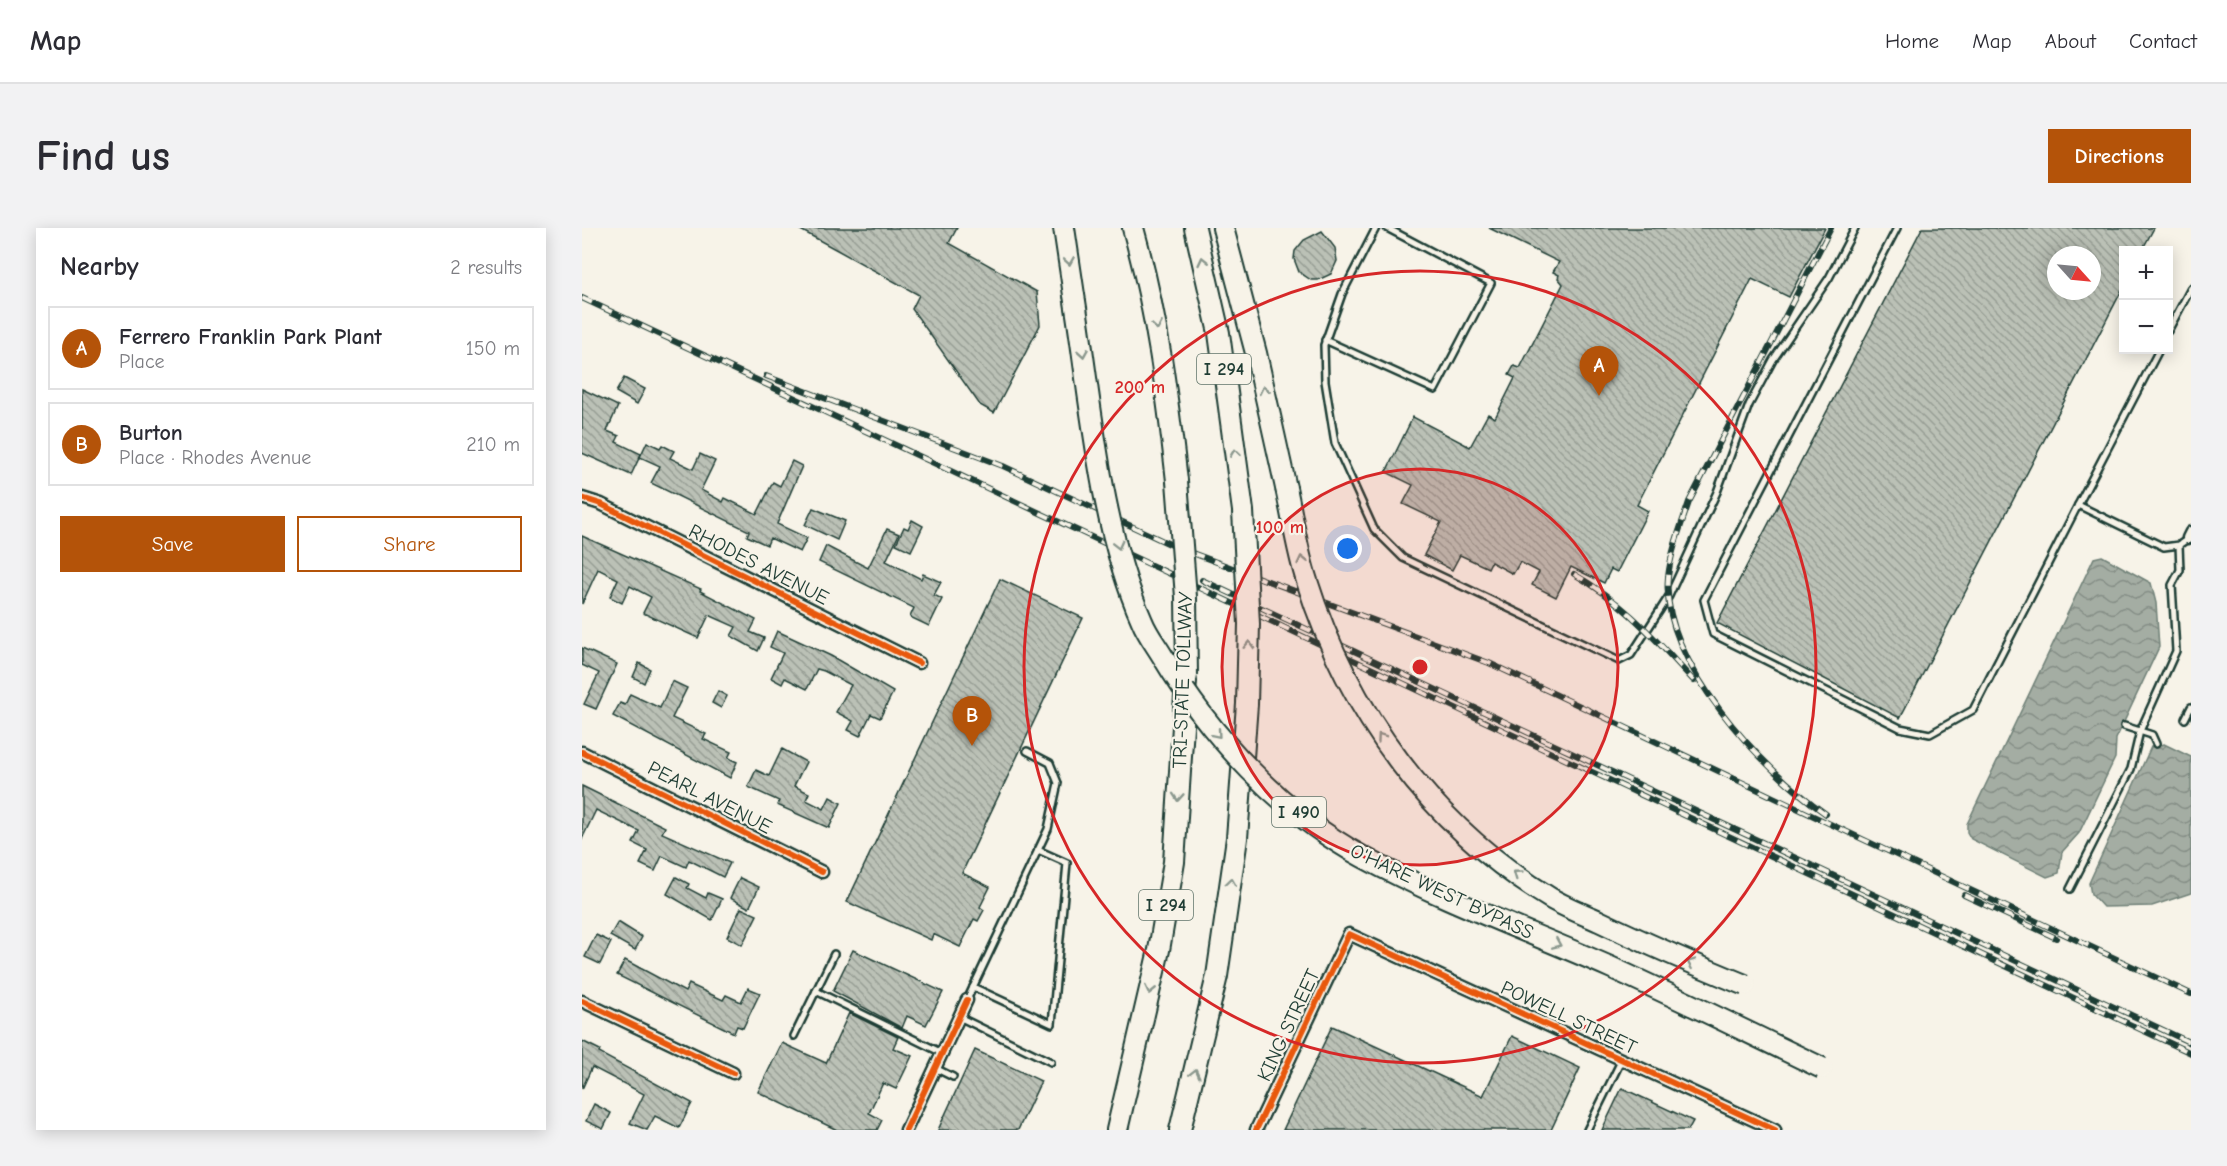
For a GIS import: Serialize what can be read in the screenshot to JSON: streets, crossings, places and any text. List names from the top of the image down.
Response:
{
  "streets": {
    "highway": [
      "I 294",
      "TRI-STATE TOLLWAY",
      "I 490",
      "O'HARE WEST BYPASS"
    ],
    "street": [
      "RHODES AVENUE",
      "PEARL AVENUE",
      "POWELL STREET",
      "KING STREET"
    ]
  },
  "crossings": [
    ["POWELL STREET", "KING STREET"]
  ],
  "north": "bottom right",
  "page": {
    "header": "Map",
    "nav": [
      "Home",
      "Map",
      "About",
      "Contact"
    ],
    "buttons": [
      "Directions",
      ["Save", "Share"]
    ],
    "title": "Find us",
    "heading": ["Nearby", "2 results"],
    "map_buttons": ["+", "−"],
    "list": [
      {
        "mark": "A",
        "name": "Ferrero Franklin Park Plant",
        "note": "Place",
        "value": "150 m"
      },
      {
        "mark": "B",
        "name": "Burton",
        "note": "Place · Rhodes Avenue",
        "value": "210 m"
      }
    ],
    "pins": ["A", "B"]
  },
  "rings": ["200 m", "100 m"]
}
